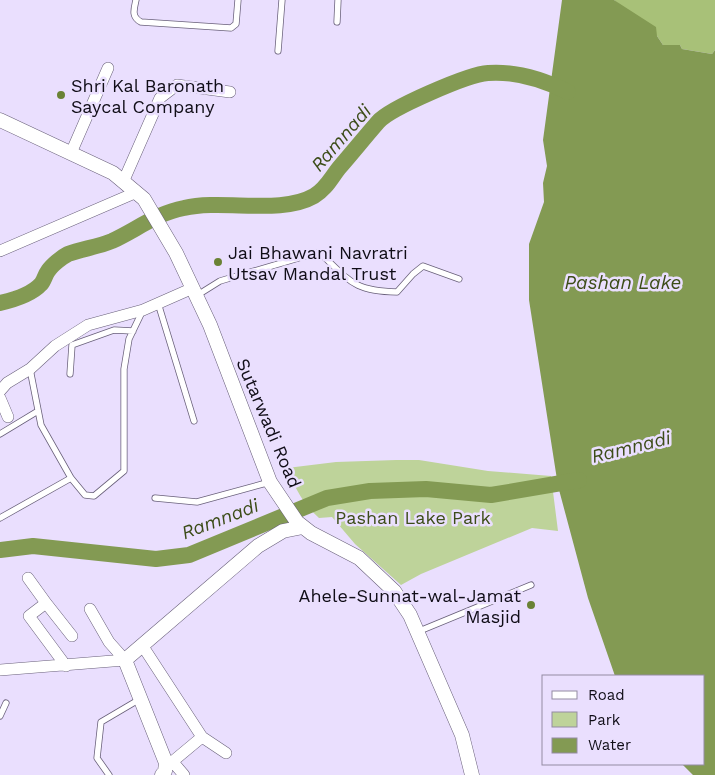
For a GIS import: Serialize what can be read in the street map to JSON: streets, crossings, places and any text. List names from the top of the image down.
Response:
{
  "streets": {
    "street": ["Sutarwadi Road"]
  },
  "water": ["Ramnadi", "Pashan Lake"],
  "parks": ["Pashan Lake Park"],
  "places": ["Shri Kal Baronath Saycal Company", "Jai Bhawani Navratri Utsav Mandal Trust", "Ahele-Sunnat-wal-Jamat Masjid"],
  "legend": ["Road", "Park", "Water"]
}
